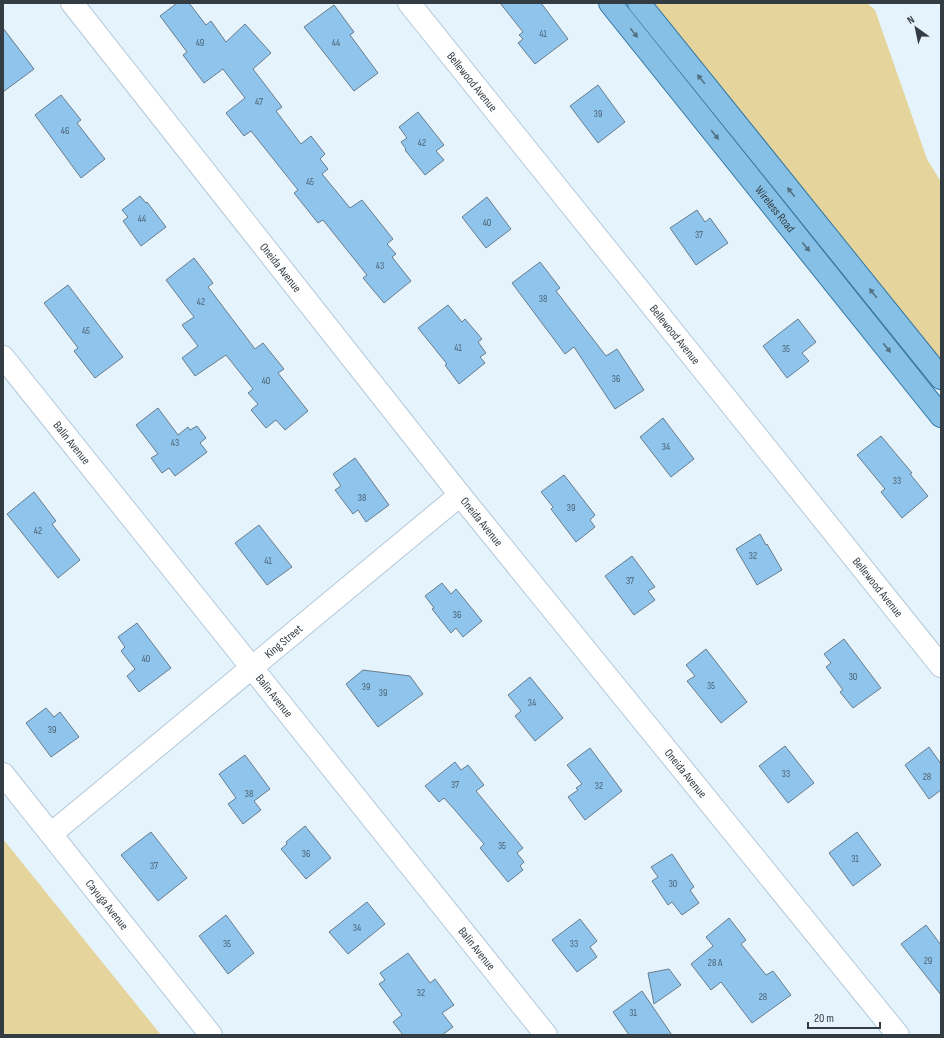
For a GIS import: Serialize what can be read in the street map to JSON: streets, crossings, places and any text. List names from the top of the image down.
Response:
{
  "streets": {
    "main road": ["Wireless Road"],
    "street": [
      "Bellewood Avenue",
      "Oneida Avenue",
      "Balin Avenue",
      "King Street",
      "Cayuga Avenue"
    ]
  },
  "crossings": [
    ["Oneida Avenue", "King Street"],
    ["Balin Avenue", "King Street"],
    ["King Street", "Cayuga Avenue"]
  ],
  "house_numbers": [
    "41",
    "49",
    "44",
    "47",
    "39",
    "46",
    "42",
    "45",
    "44",
    "40",
    "37",
    "43",
    "38",
    "42",
    "45",
    "41",
    "35",
    "36",
    "40",
    "43",
    "34",
    "33",
    "38",
    "39",
    "42",
    "32",
    "41",
    "37",
    "36",
    "40",
    "30",
    "35",
    "39",
    "39",
    "34",
    "39",
    "33",
    "28",
    "37",
    "32",
    "38",
    "35",
    "36",
    "31",
    "37",
    "30",
    "34",
    "35",
    "33",
    "29",
    "28 A",
    "32",
    "28",
    "31"
  ],
  "scale_bar": "20 m",
  "north": "top left"
}
